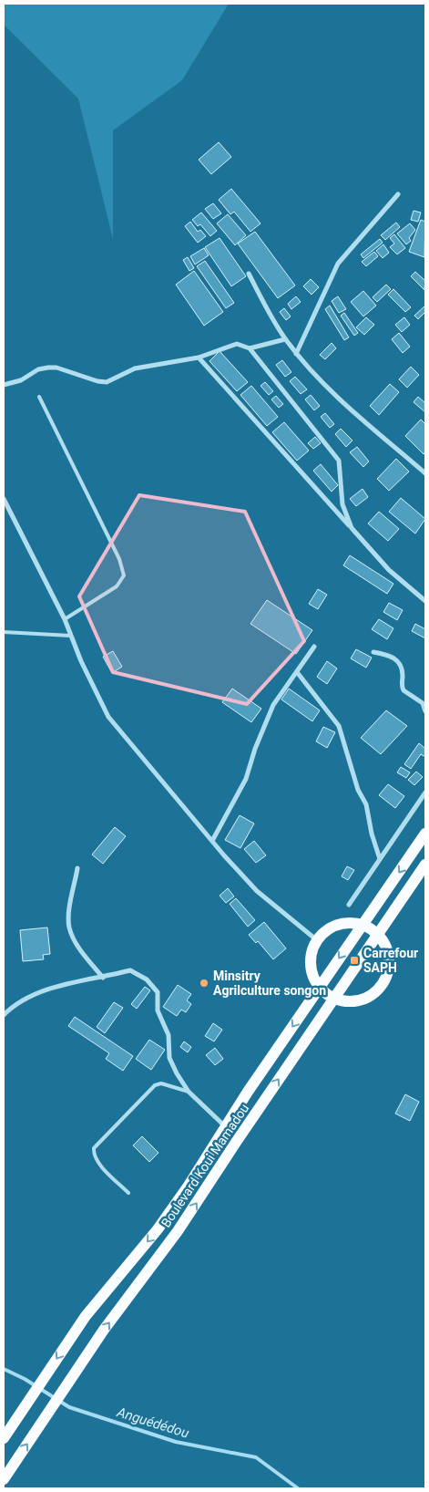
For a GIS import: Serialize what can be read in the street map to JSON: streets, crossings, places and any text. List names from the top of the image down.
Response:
{
  "streets": {
    "main road": ["Boulevard Koui Mamadou"]
  },
  "water": ["Anguédédou"],
  "places": {
    "transit": ["Carrefour SAPH"],
    "other": ["Minsitry Agrilculture songon"]
  }
}
